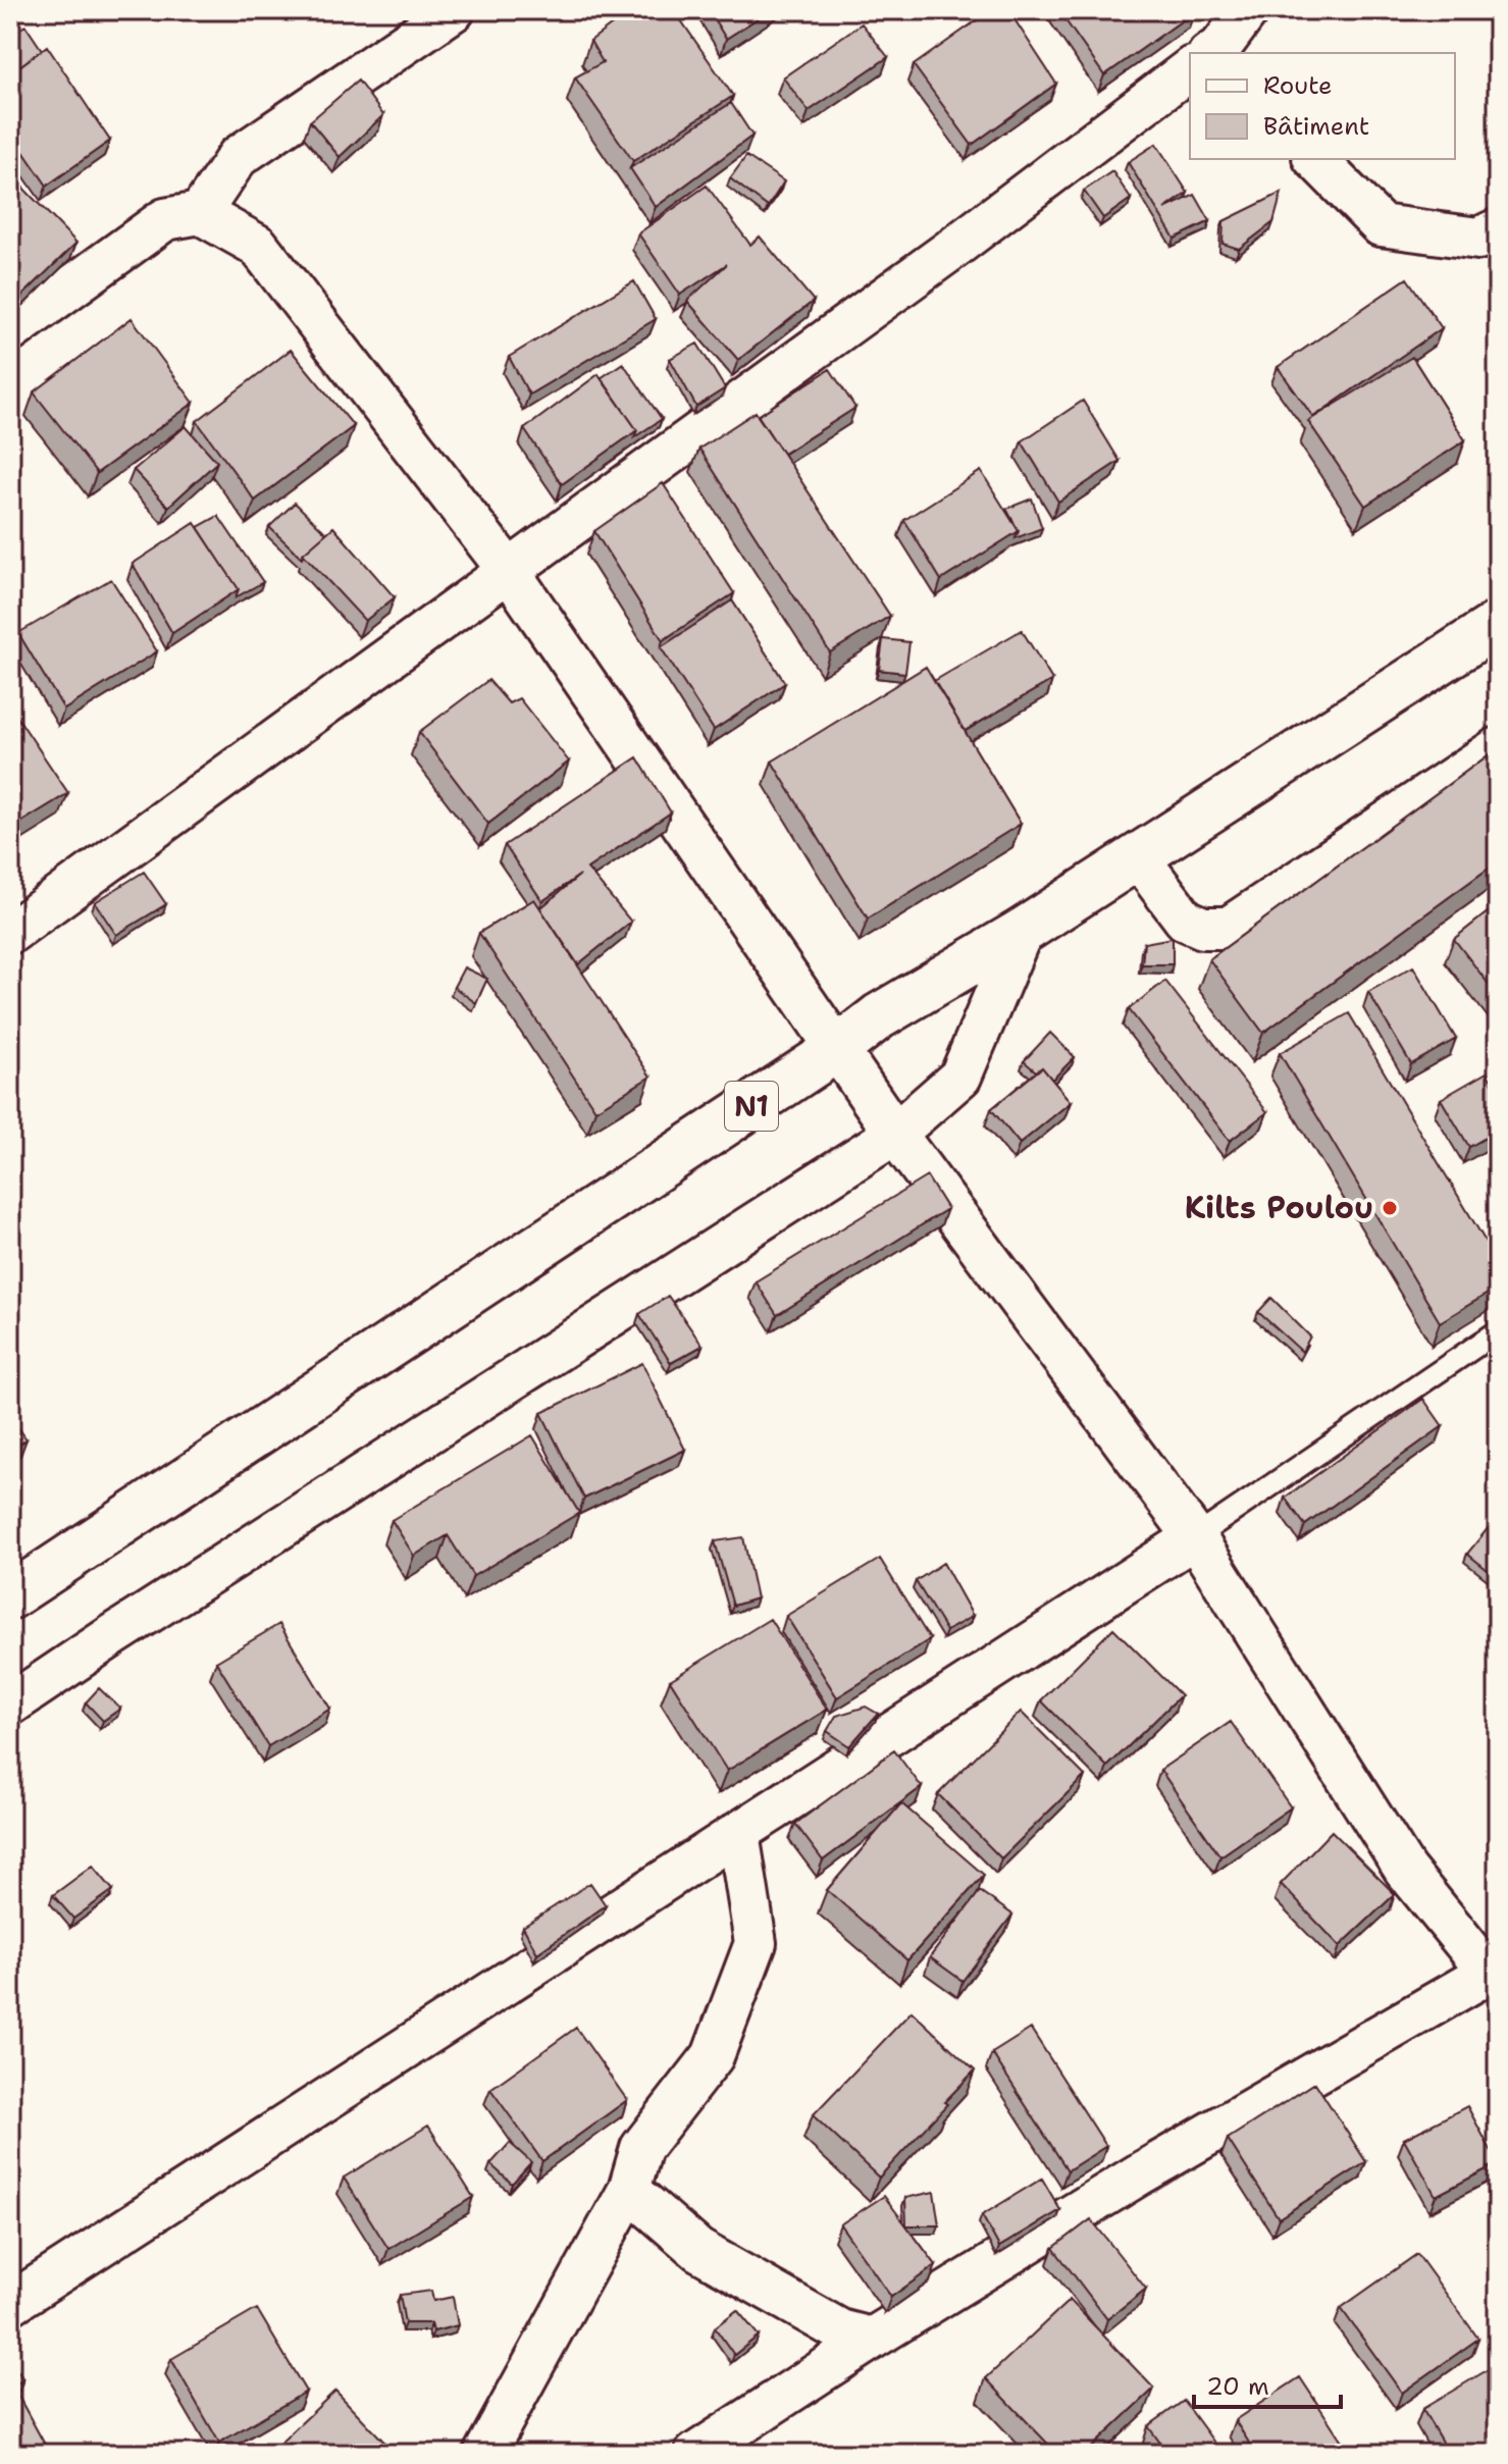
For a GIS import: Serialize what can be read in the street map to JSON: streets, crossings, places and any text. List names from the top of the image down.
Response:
{
  "streets": {
    "highway": ["N1"]
  },
  "places": ["Kilts Poulou"],
  "legend": ["Route", "Bâtiment"],
  "scale_bar": "20 m"
}
